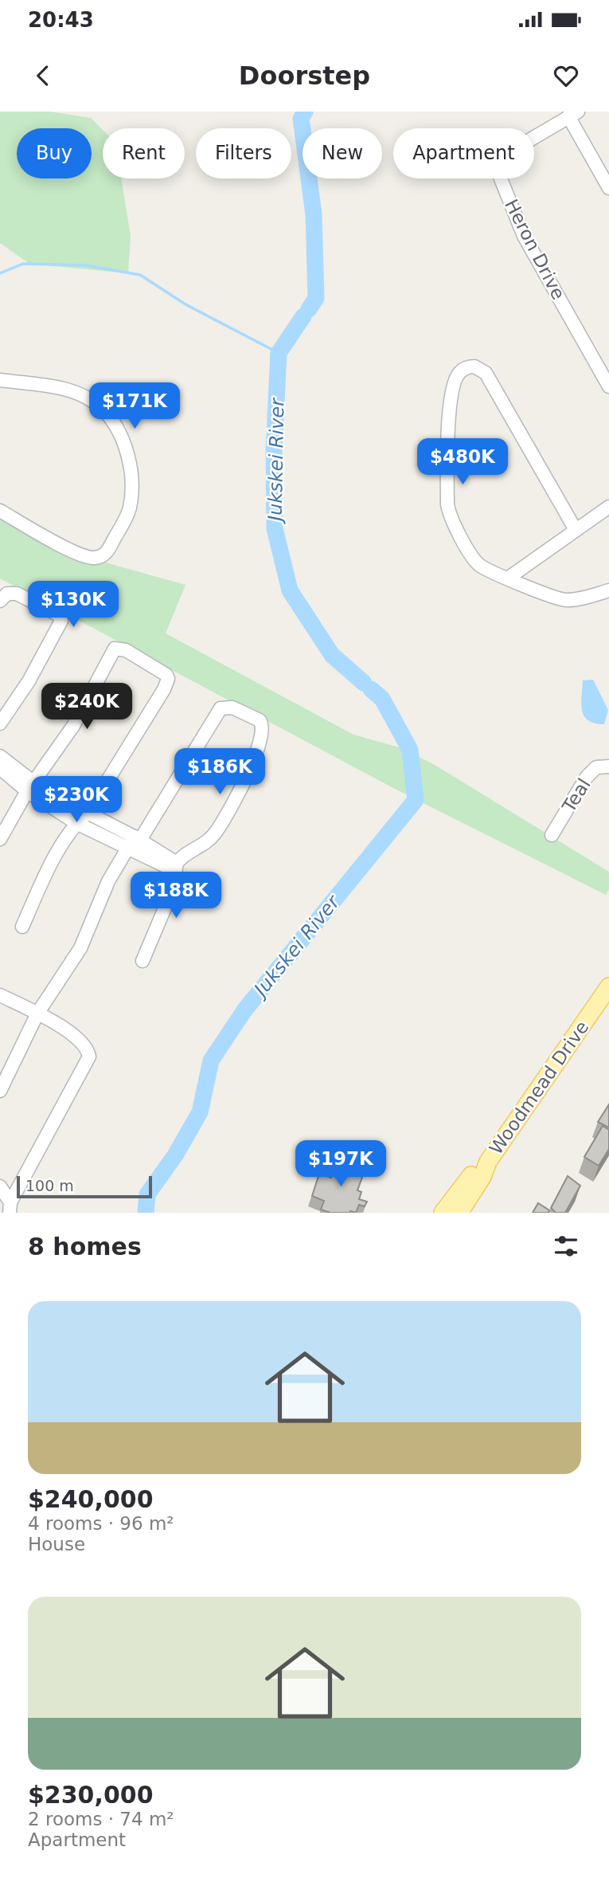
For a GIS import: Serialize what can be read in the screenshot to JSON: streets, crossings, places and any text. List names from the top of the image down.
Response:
{
  "streets": {
    "main road": ["Woodmead Drive"],
    "street": ["Heron Drive", "Teal"]
  },
  "water": ["Jukskei River"],
  "scale_bar": "100 m",
  "page": {
    "status": "20:43",
    "header": "Doorstep",
    "chip": [
      "Buy",
      "Rent",
      "Filters",
      "New",
      "Apartment"
    ],
    "price": [
      "$171K",
      "$480K",
      "$130K",
      "$240K",
      "$186K",
      "$230K",
      "$188K",
      "$197K"
    ],
    "scale": "100 m",
    "heading": "8 homes",
    "list": [
      {
        "name": "$240,000",
        "note": "4 rooms · 96 m² · House"
      },
      {
        "name": "$230,000",
        "note": "2 rooms · 74 m² · Apartment"
      }
    ]
  }
}
